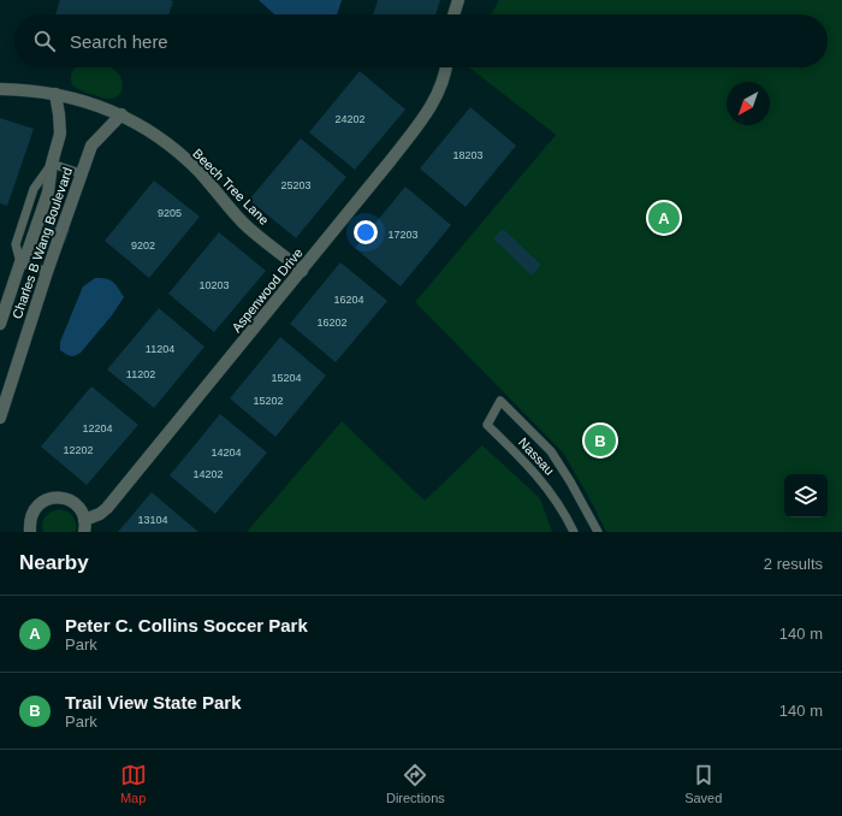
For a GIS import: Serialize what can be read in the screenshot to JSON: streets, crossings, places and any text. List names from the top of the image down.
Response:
{
  "streets": {
    "street": ["Beech Tree Lane", "Charles B Wang Boulevard", "Aspenwood Drive"],
    "lane": ["Nassau"]
  },
  "crossings": [
    ["Beech Tree Lane", "Charles B Wang Boulevard"],
    ["Beech Tree Lane", "Aspenwood Drive"]
  ],
  "house_numbers": [
    "24202",
    "18203",
    "25203",
    "9205",
    "17203",
    "9202",
    "10203",
    "16204",
    "16202",
    "11204",
    "11202",
    "15204",
    "15202",
    "12204",
    "12202",
    "14204",
    "14202",
    "13104"
  ],
  "north": "bottom left",
  "page": {
    "search": "Search here",
    "pins": ["A", "B"],
    "heading": ["Nearby", "2 results"],
    "list": [
      {
        "mark": "A",
        "name": "Peter C. Collins Soccer Park",
        "note": "Park",
        "value": "140 m"
      },
      {
        "mark": "B",
        "name": "Trail View State Park",
        "note": "Park",
        "value": "140 m"
      }
    ],
    "nav": ["Map", "Directions", "Saved"]
  }
}
